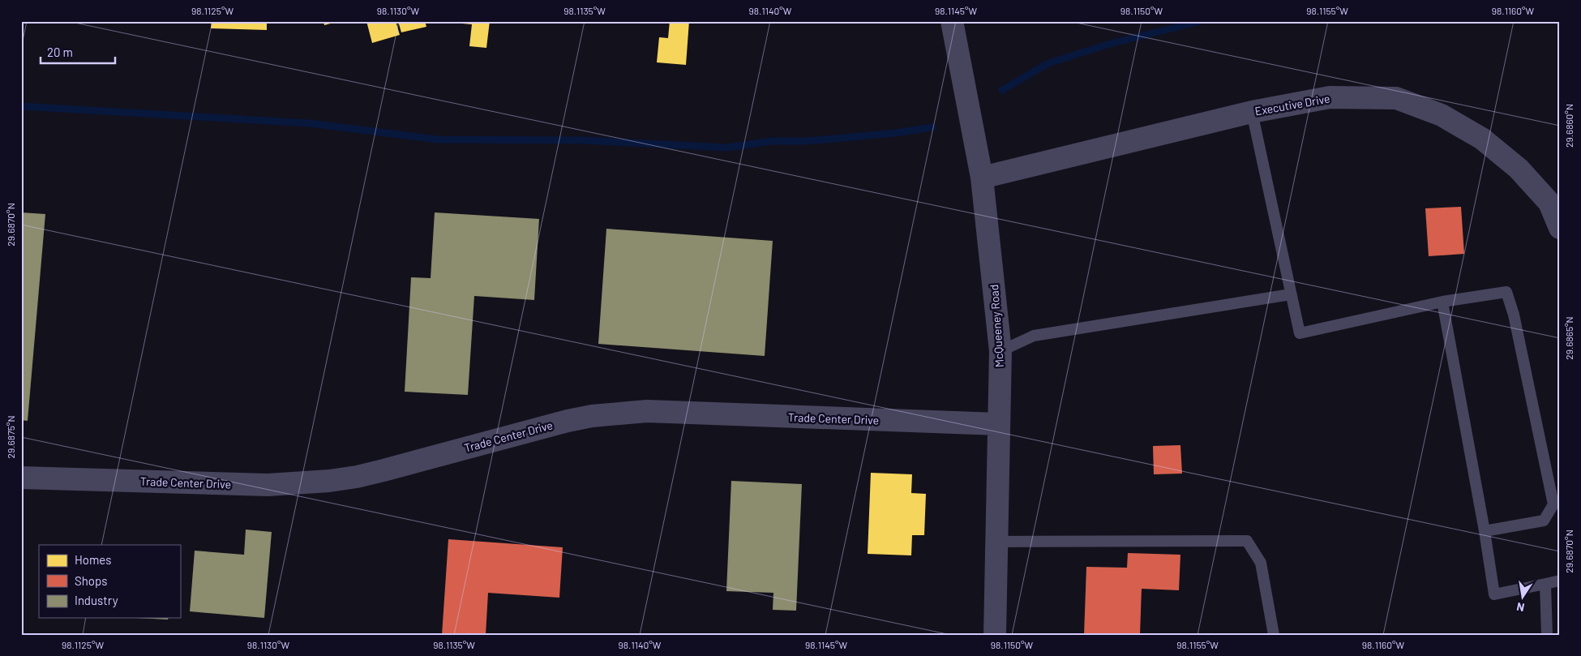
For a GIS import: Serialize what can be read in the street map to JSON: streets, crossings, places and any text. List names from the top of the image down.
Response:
{
  "streets": {
    "street": ["Executive Drive", "McQueeney Road", "Trade Center Drive"]
  },
  "crossings": [
    ["Executive Drive", "McQueeney Road"],
    ["McQueeney Road", "Trade Center Drive"]
  ],
  "legend": ["Homes", "Shops", "Industry"],
  "scale_bar": "20 m",
  "north": "bottom",
  "coordinates": [
    "98.1125°W",
    "98.1130°W",
    "98.1135°W",
    "98.1140°W",
    "98.1145°W",
    "98.1150°W",
    "98.1155°W",
    "98.1160°W",
    "29.6860°N",
    "29.6870°N",
    "29.6865°N",
    "29.6875°N"
  ]
}
